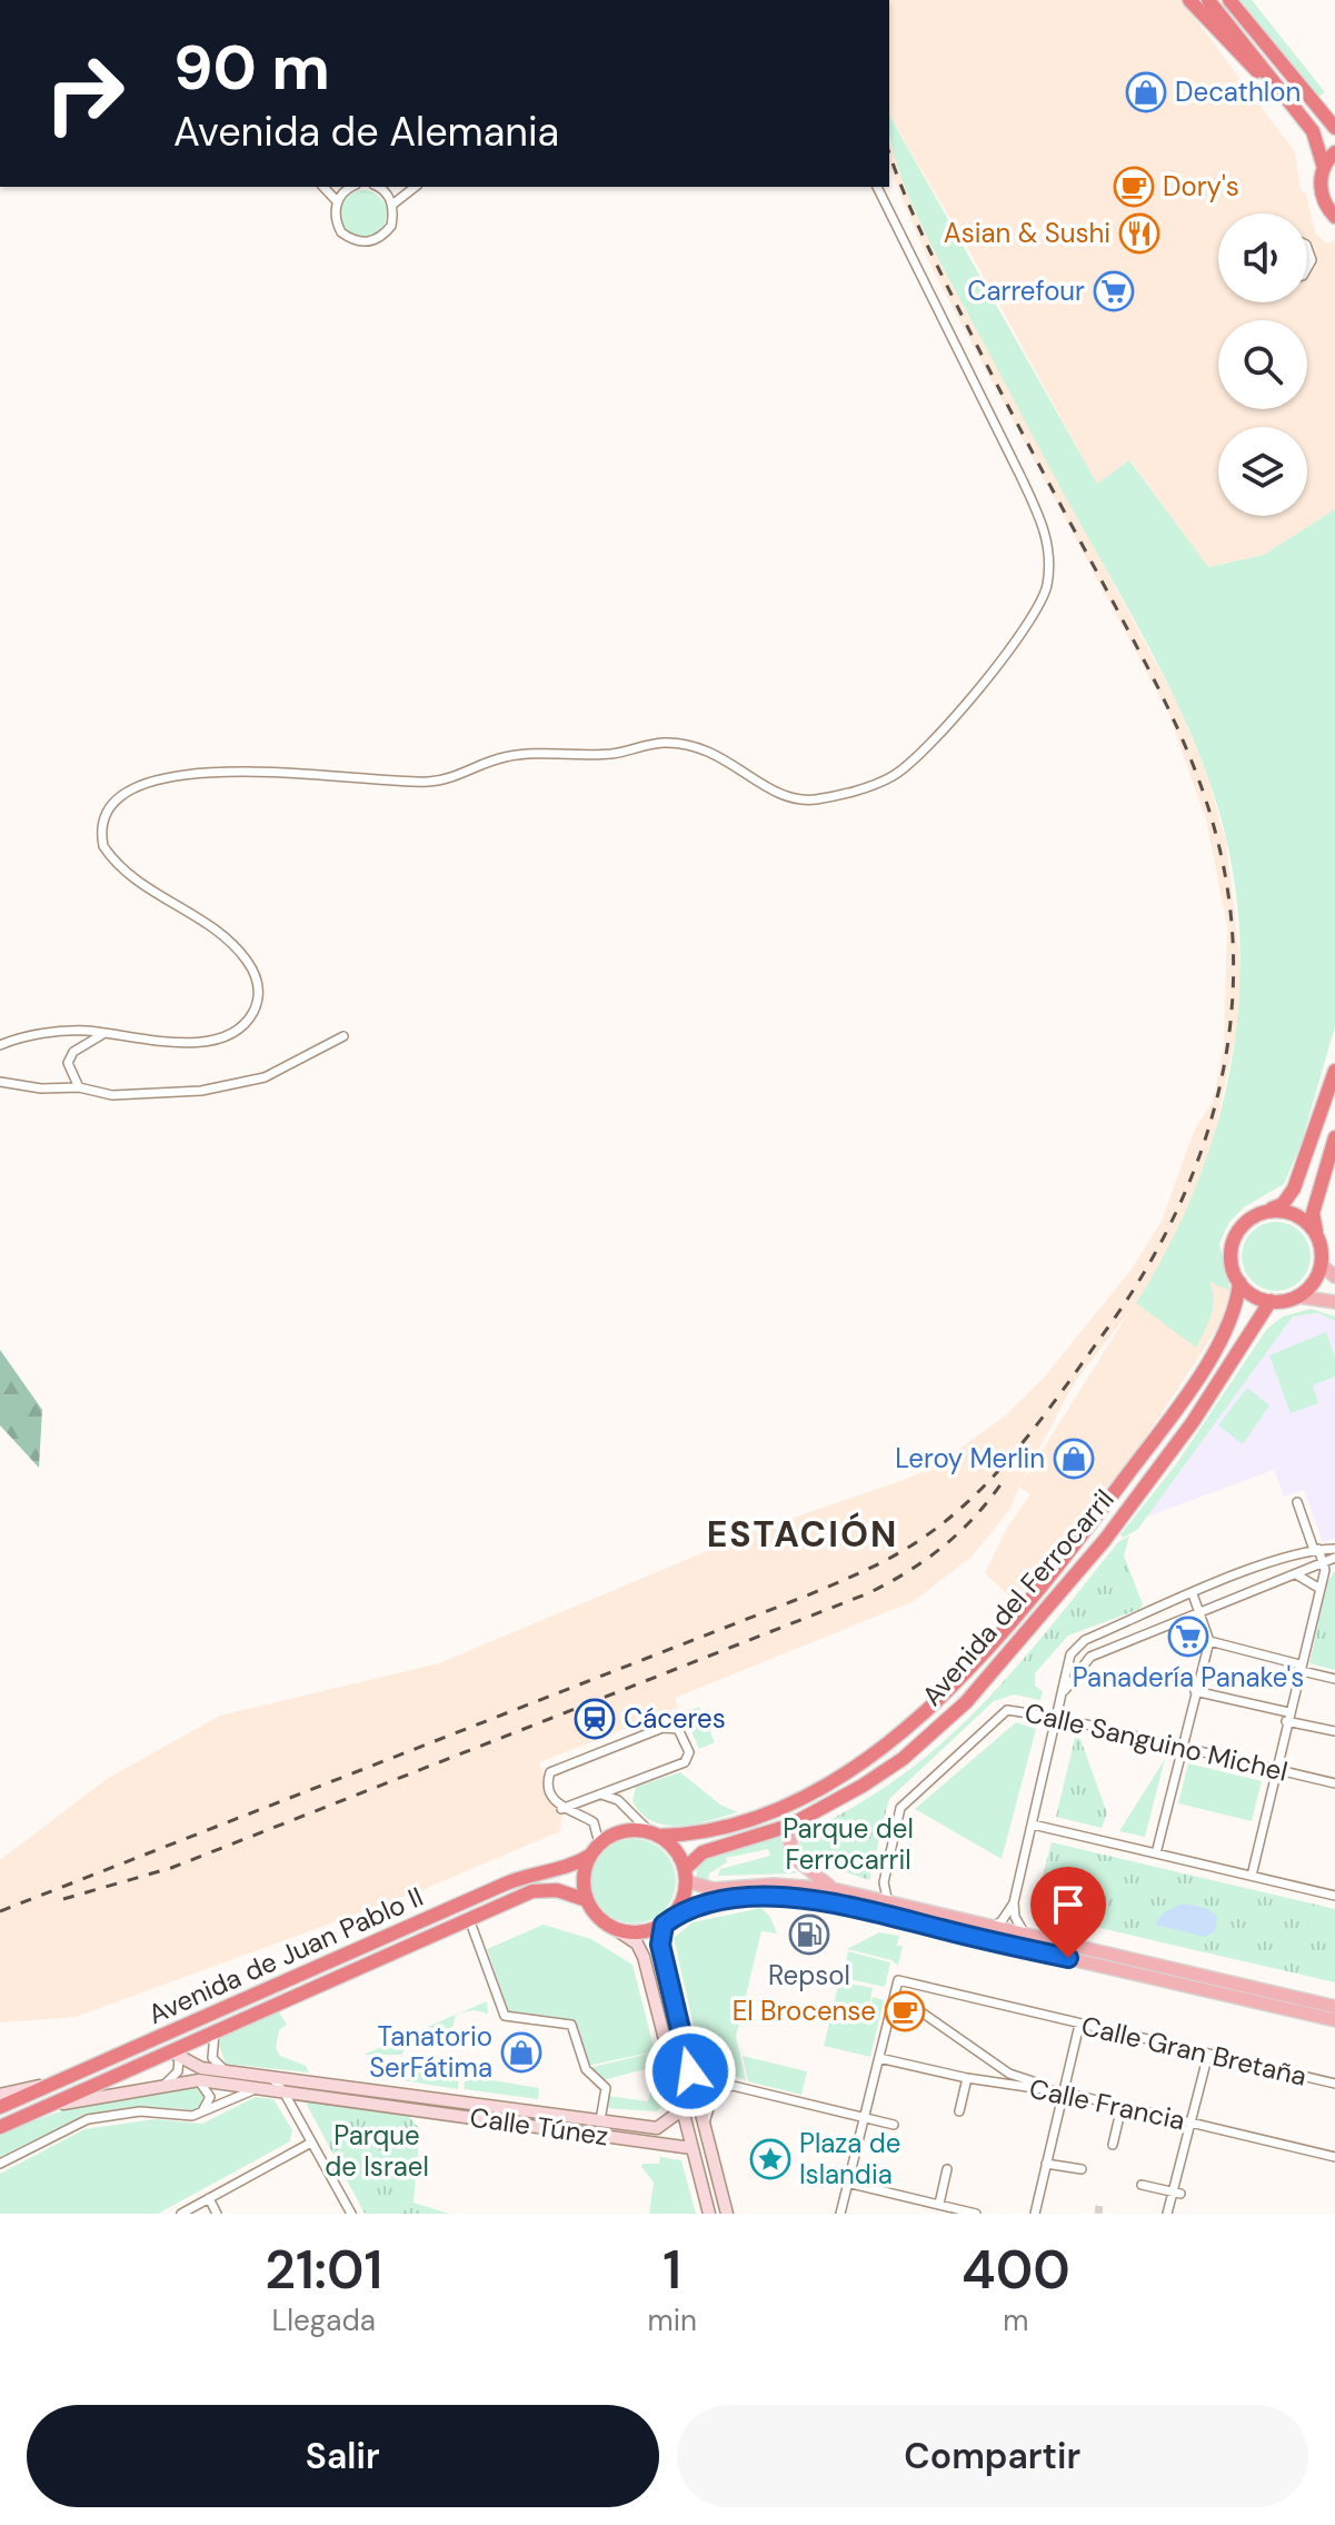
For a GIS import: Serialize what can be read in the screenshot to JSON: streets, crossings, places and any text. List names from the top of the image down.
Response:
{
  "streets": {
    "highway": ["Avenida del Ferrocarril", "Avenida de Juan Pablo II"],
    "main road": ["Calle Túnez"],
    "street": ["Calle Sanguino Michel", "Calle Gran Bretaña", "Calle Francia"]
  },
  "crossings": [
    ["Avenida del Ferrocarril", "Avenida de Juan Pablo II"],
    ["Avenida de Juan Pablo II", "Calle Túnez"]
  ],
  "districts": ["ESTACIÓN"],
  "parks": ["Parque del Ferrocarril", "Parque de Israel"],
  "places": {
    "shop": ["Decathlon", "Leroy Merlin", "Tanatorio SerFátima"],
    "cafe": ["Dory's", "El Brocense"],
    "restaurant": ["Asian & Sushi"],
    "supermarket": ["Carrefour", "Panadería Panake's"],
    "station": ["Cáceres"],
    "fuel station": ["Repsol"],
    "place": ["Plaza de Islandia"]
  },
  "page": {
    "turn": ["90 m", "Avenida de Alemania"],
    "eta": [
      "21:01",
      "Llegada",
      "1",
      "min",
      "400",
      "m"
    ],
    "buttons": ["Salir", "Compartir"]
  }
}
